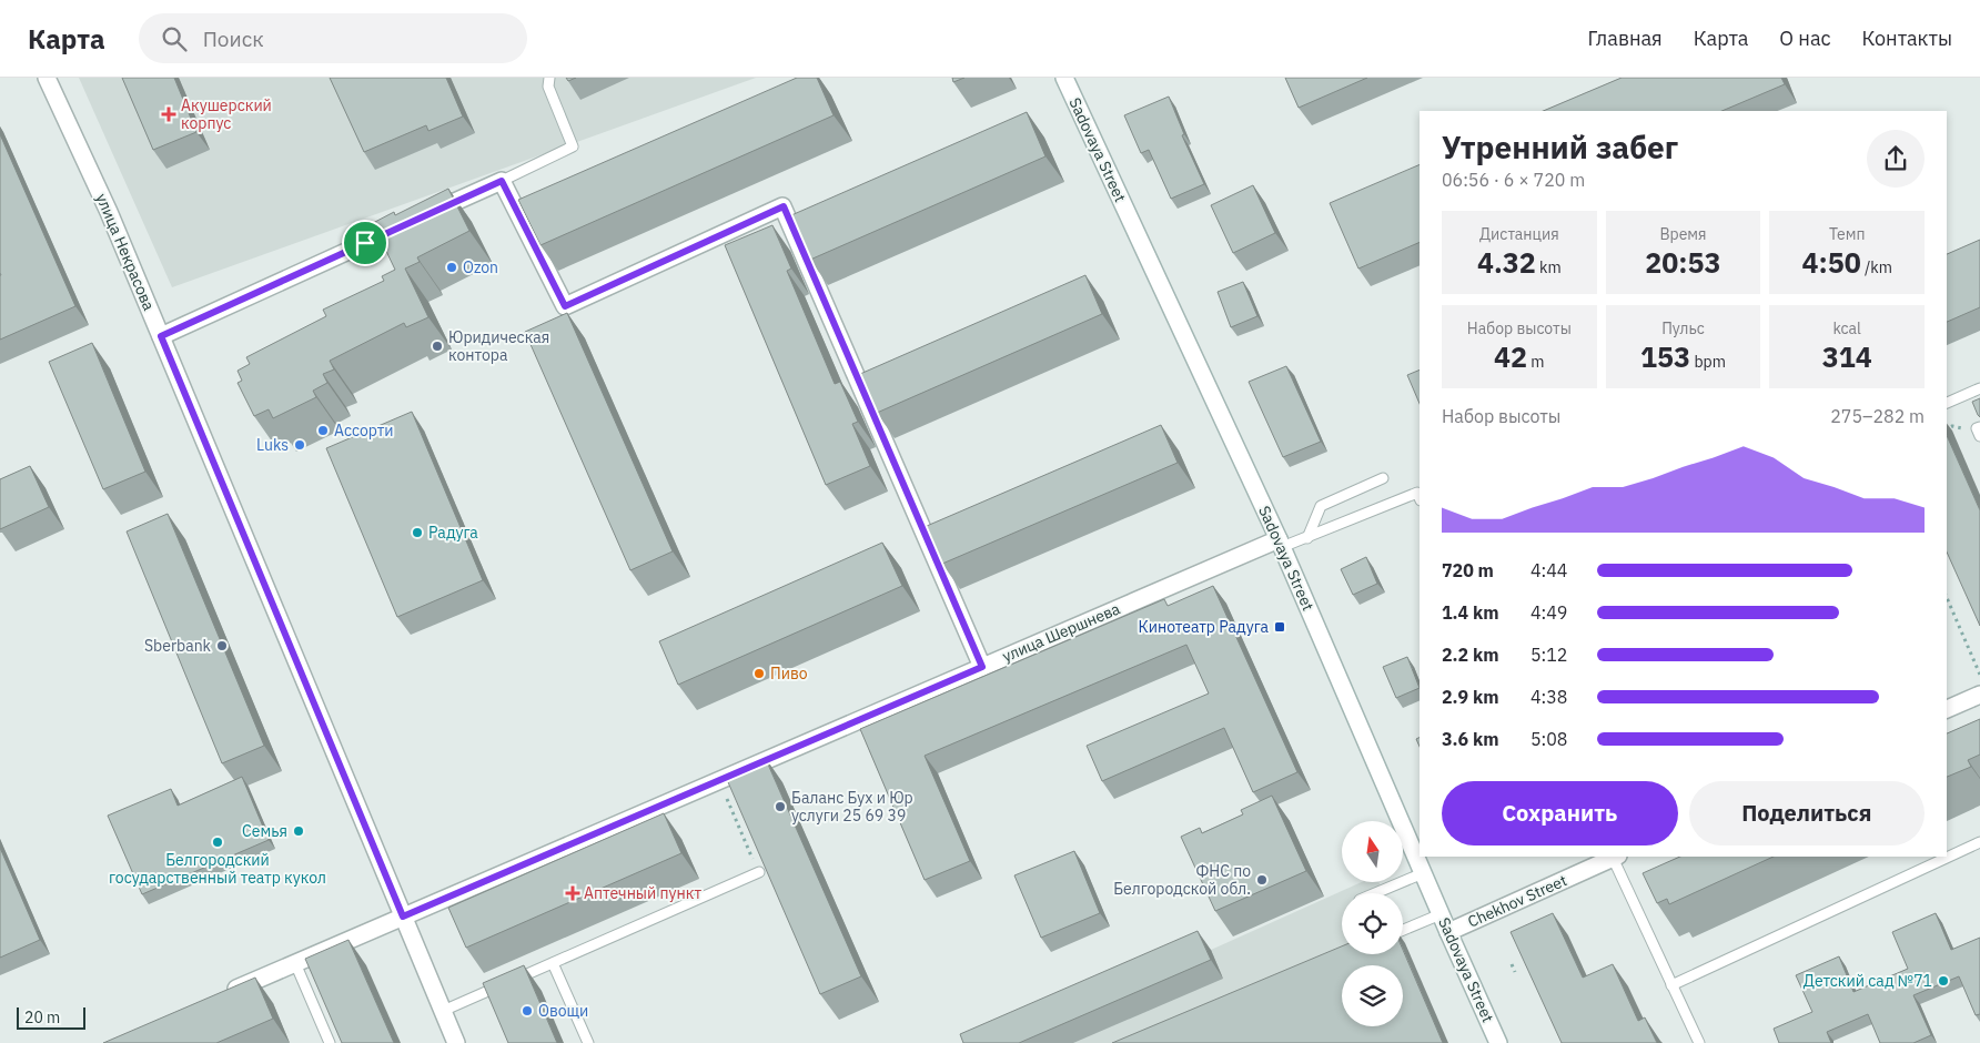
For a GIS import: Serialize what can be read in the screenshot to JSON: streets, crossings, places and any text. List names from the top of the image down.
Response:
{
  "streets": {
    "street": [
      "Sadovaya Street",
      "улица Некрасова",
      "улица Шершнева",
      "Chekhov Street"
    ]
  },
  "crossings": [
    ["Sadovaya Street", "улица Шершнева"],
    ["Sadovaya Street", "Chekhov Street"],
    ["улица Некрасова", "улица Шершнева"]
  ],
  "places": {
    "health": ["Акушерский корпус", "Аптечный пункт"],
    "other": [
      "Ozon",
      "Юридическая контора",
      "Ассорти",
      "Luks",
      "Радуга",
      "Sberbank",
      "Пиво",
      "Баланс Бух и Юр услуги 25 69 39",
      "Семья",
      "Белгородский государственный театр кукол",
      "ФНС по Белгородской обл.",
      "Детский сад №71",
      "Овощи"
    ],
    "transit": ["Кинотеатр Радуга"]
  },
  "scale_bar": "20 m",
  "north": "top",
  "page": {
    "header": "Карта",
    "search": "Поиск",
    "nav": [
      "Главная",
      "Карта",
      "О нас",
      "Контакты"
    ],
    "heading": ["Утренний забег", "06:56 · 6 × 720 m"],
    "stats": [
      ["Дистанция", "4.32 km"],
      ["Время", "20:53"],
      ["Темп", "4:50 /km"],
      ["Набор высоты", "42 m"],
      ["Пульс", "153 bpm"],
      ["kcal", "314"]
    ],
    "chart": ["Набор высоты", "275–282 m"],
    "list": [
      {
        "name": "720 m",
        "note": "4:44"
      },
      {
        "name": "1.4 km",
        "note": "4:49"
      },
      {
        "name": "2.2 km",
        "note": "5:12"
      },
      {
        "name": "2.9 km",
        "note": "4:38"
      },
      {
        "name": "3.6 km",
        "note": "5:08"
      }
    ],
    "buttons": ["Сохранить", "Поделиться"],
    "scale": "20 m"
  }
}
